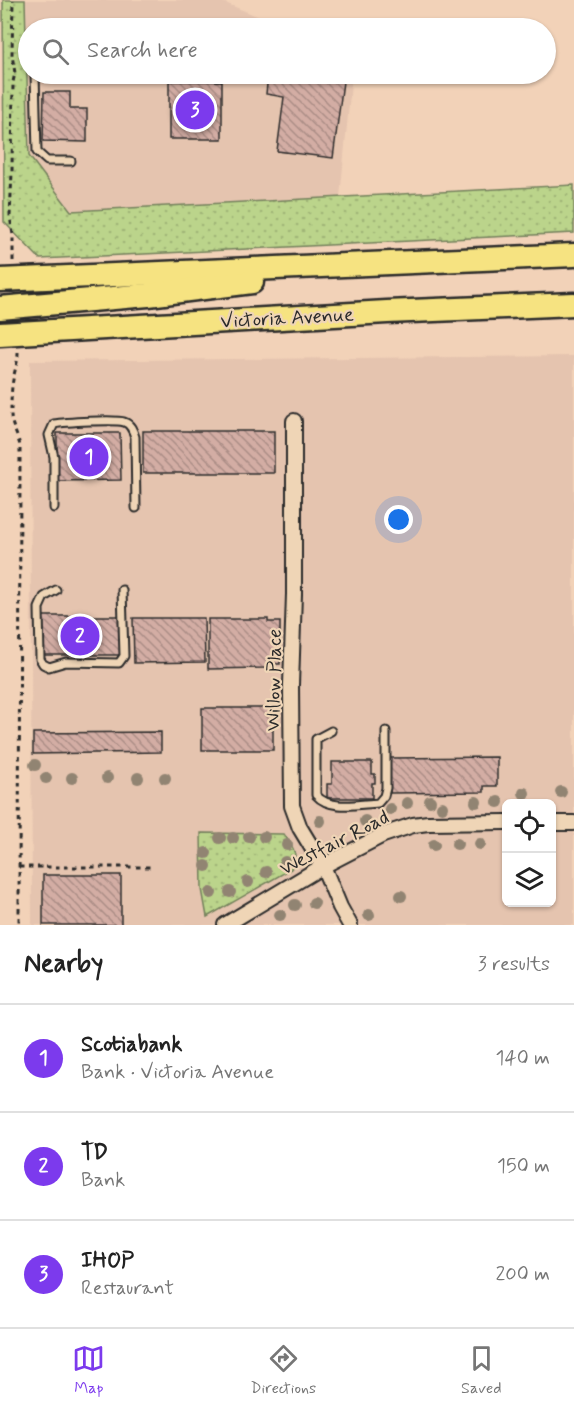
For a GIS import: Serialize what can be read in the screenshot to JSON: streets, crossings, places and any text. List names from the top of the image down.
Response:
{
  "streets": {
    "highway": ["Victoria Avenue"],
    "street": ["Willow Place", "Westfair Road"]
  },
  "crossings": [
    ["Willow Place", "Westfair Road"]
  ],
  "page": {
    "search": "Search here",
    "pins": ["3", "1", "2"],
    "heading": ["Nearby", "3 results"],
    "list": [
      {
        "mark": "1",
        "name": "Scotiabank",
        "note": "Bank · Victoria Avenue",
        "value": "140 m"
      },
      {
        "mark": "2",
        "name": "TD",
        "note": "Bank",
        "value": "150 m"
      },
      {
        "mark": "3",
        "name": "IHOP",
        "note": "Restaurant",
        "value": "200 m"
      }
    ],
    "nav": ["Map", "Directions", "Saved"]
  }
}
